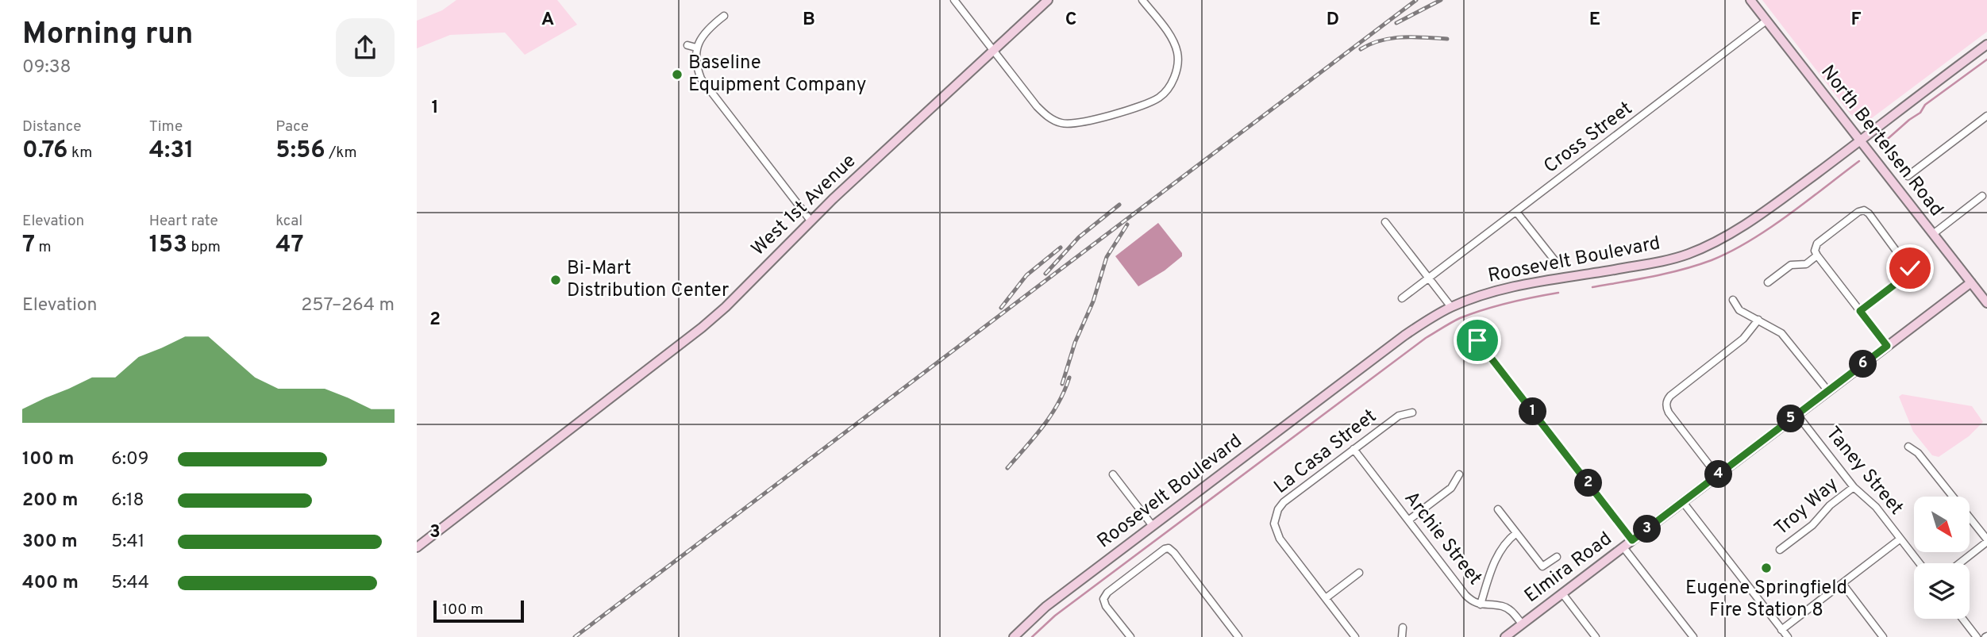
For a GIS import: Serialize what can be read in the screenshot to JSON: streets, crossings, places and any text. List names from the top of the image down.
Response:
{
  "streets": {
    "street": [
      "Cross Street",
      "North Bertelsen Road",
      "West 1st Avenue",
      "Roosevelt Boulevard",
      "La Casa Street",
      "Taney Street",
      "Troy Way",
      "Archie Street",
      "Elmira Road"
    ]
  },
  "crossings": [
    ["Cross Street", "North Bertelsen Road"],
    ["North Bertelsen Road", "Roosevelt Boulevard"],
    ["North Bertelsen Road", "Elmira Road"],
    ["La Casa Street", "Archie Street"],
    ["Taney Street", "Troy Way"],
    ["Taney Street", "Elmira Road"],
    ["Archie Street", "Elmira Road"]
  ],
  "places": ["Baseline Equipment Company", "Bi-Mart Distribution Center", "Eugene Springfield Fire Station 8"],
  "scale_bar": "100 m",
  "north": "bottom right",
  "page": {
    "heading": ["Morning run", "09:38"],
    "stats": [
      ["Distance", "0.76 km"],
      ["Time", "4:31"],
      ["Pace", "5:56 /km"],
      ["Elevation", "7 m"],
      ["Heart rate", "153 bpm"],
      ["kcal", "47"]
    ],
    "chart": ["Elevation", "257–264 m"],
    "pins": [
      "6",
      "1",
      "5",
      "4",
      "2",
      "3"
    ],
    "list": [
      {
        "name": "100 m",
        "note": "6:09"
      },
      {
        "name": "200 m",
        "note": "6:18"
      },
      {
        "name": "300 m",
        "note": "5:41"
      },
      {
        "name": "400 m",
        "note": "5:44"
      }
    ],
    "scale": "100 m"
  },
  "grid": {
    "columns": [
      "A",
      "B",
      "C",
      "D",
      "E",
      "F"
    ],
    "rows": ["1", "2", "3"]
  }
}
